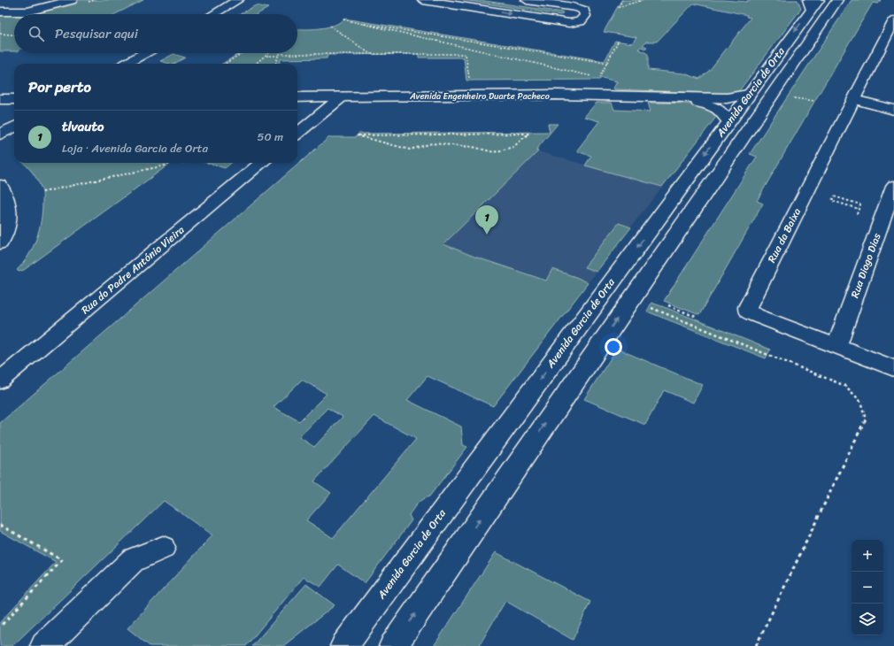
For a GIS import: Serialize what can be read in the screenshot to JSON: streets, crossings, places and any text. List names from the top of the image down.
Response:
{
  "streets": {
    "street": [
      "Avenida Garcia de Orta",
      "Avenida Engenheiro Duarte Pacheco",
      "Rua da Baixa",
      "Rua Diogo Dias",
      "Rua do Padre António Vieira"
    ]
  },
  "crossings": [
    ["Avenida Garcia de Orta", "Avenida Engenheiro Duarte Pacheco"],
    ["Rua da Baixa", "Rua Diogo Dias"]
  ],
  "page": {
    "search": "Pesquisar aqui",
    "heading": "Por perto",
    "list": [
      {
        "mark": "1",
        "name": "tlvauto",
        "note": "Loja · Avenida Garcia de Orta",
        "value": "50 m"
      }
    ],
    "pins": "1",
    "map_buttons": ["+", "−"]
  }
}
